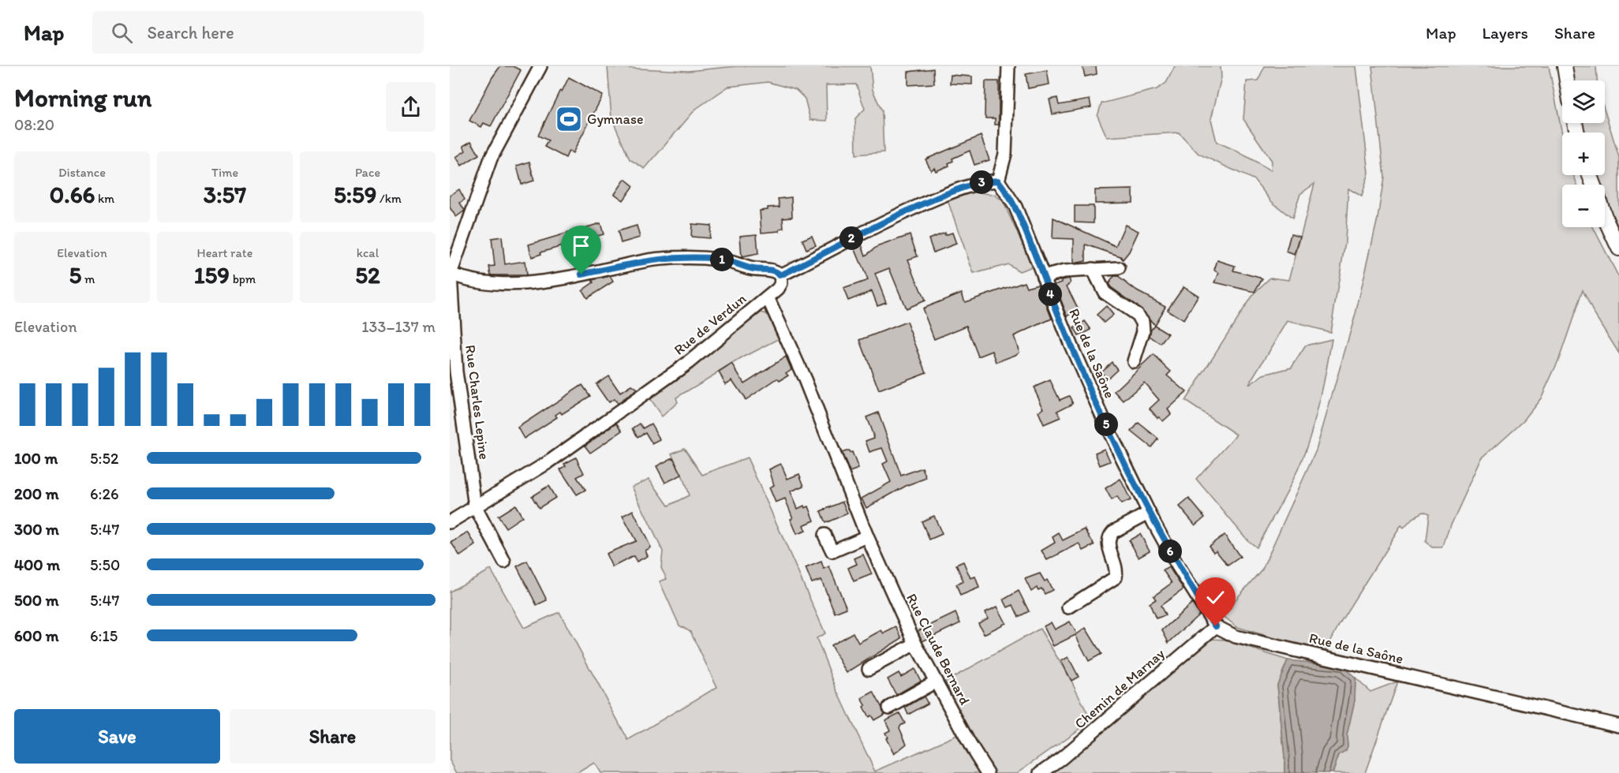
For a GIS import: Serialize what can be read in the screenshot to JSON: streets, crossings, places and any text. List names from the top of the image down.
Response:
{
  "streets": {
    "street": [
      "Rue de Verdun",
      "Rue de la Saône",
      "Rue Charles Lepine",
      "Rue Claude Bernard",
      "Chemin de Marnay"
    ]
  },
  "crossings": [
    ["Rue de Verdun", "Rue Charles Lepine"],
    ["Rue de Verdun", "Rue Claude Bernard"],
    ["Rue de la Saône", "Chemin de Marnay"]
  ],
  "places": {
    "sports": ["Gymnase"]
  },
  "page": {
    "header": "Map",
    "search": "Search here",
    "nav": ["Map", "Layers", "Share"],
    "heading": ["Morning run", "08:20"],
    "map_buttons": ["+", "−"],
    "stats": [
      ["Distance", "0.66 km"],
      ["Time", "3:57"],
      ["Pace", "5:59 /km"],
      ["Elevation", "5 m"],
      ["Heart rate", "159 bpm"],
      ["kcal", "52"]
    ],
    "pins": [
      "3",
      "2",
      "1",
      "4",
      "5",
      "6"
    ],
    "chart": ["Elevation", "133–137 m"],
    "list": [
      {
        "name": "100 m",
        "note": "5:52"
      },
      {
        "name": "200 m",
        "note": "6:26"
      },
      {
        "name": "300 m",
        "note": "5:47"
      },
      {
        "name": "400 m",
        "note": "5:50"
      },
      {
        "name": "500 m",
        "note": "5:47"
      },
      {
        "name": "600 m",
        "note": "6:15"
      }
    ],
    "buttons": ["Save", "Share"]
  }
}
